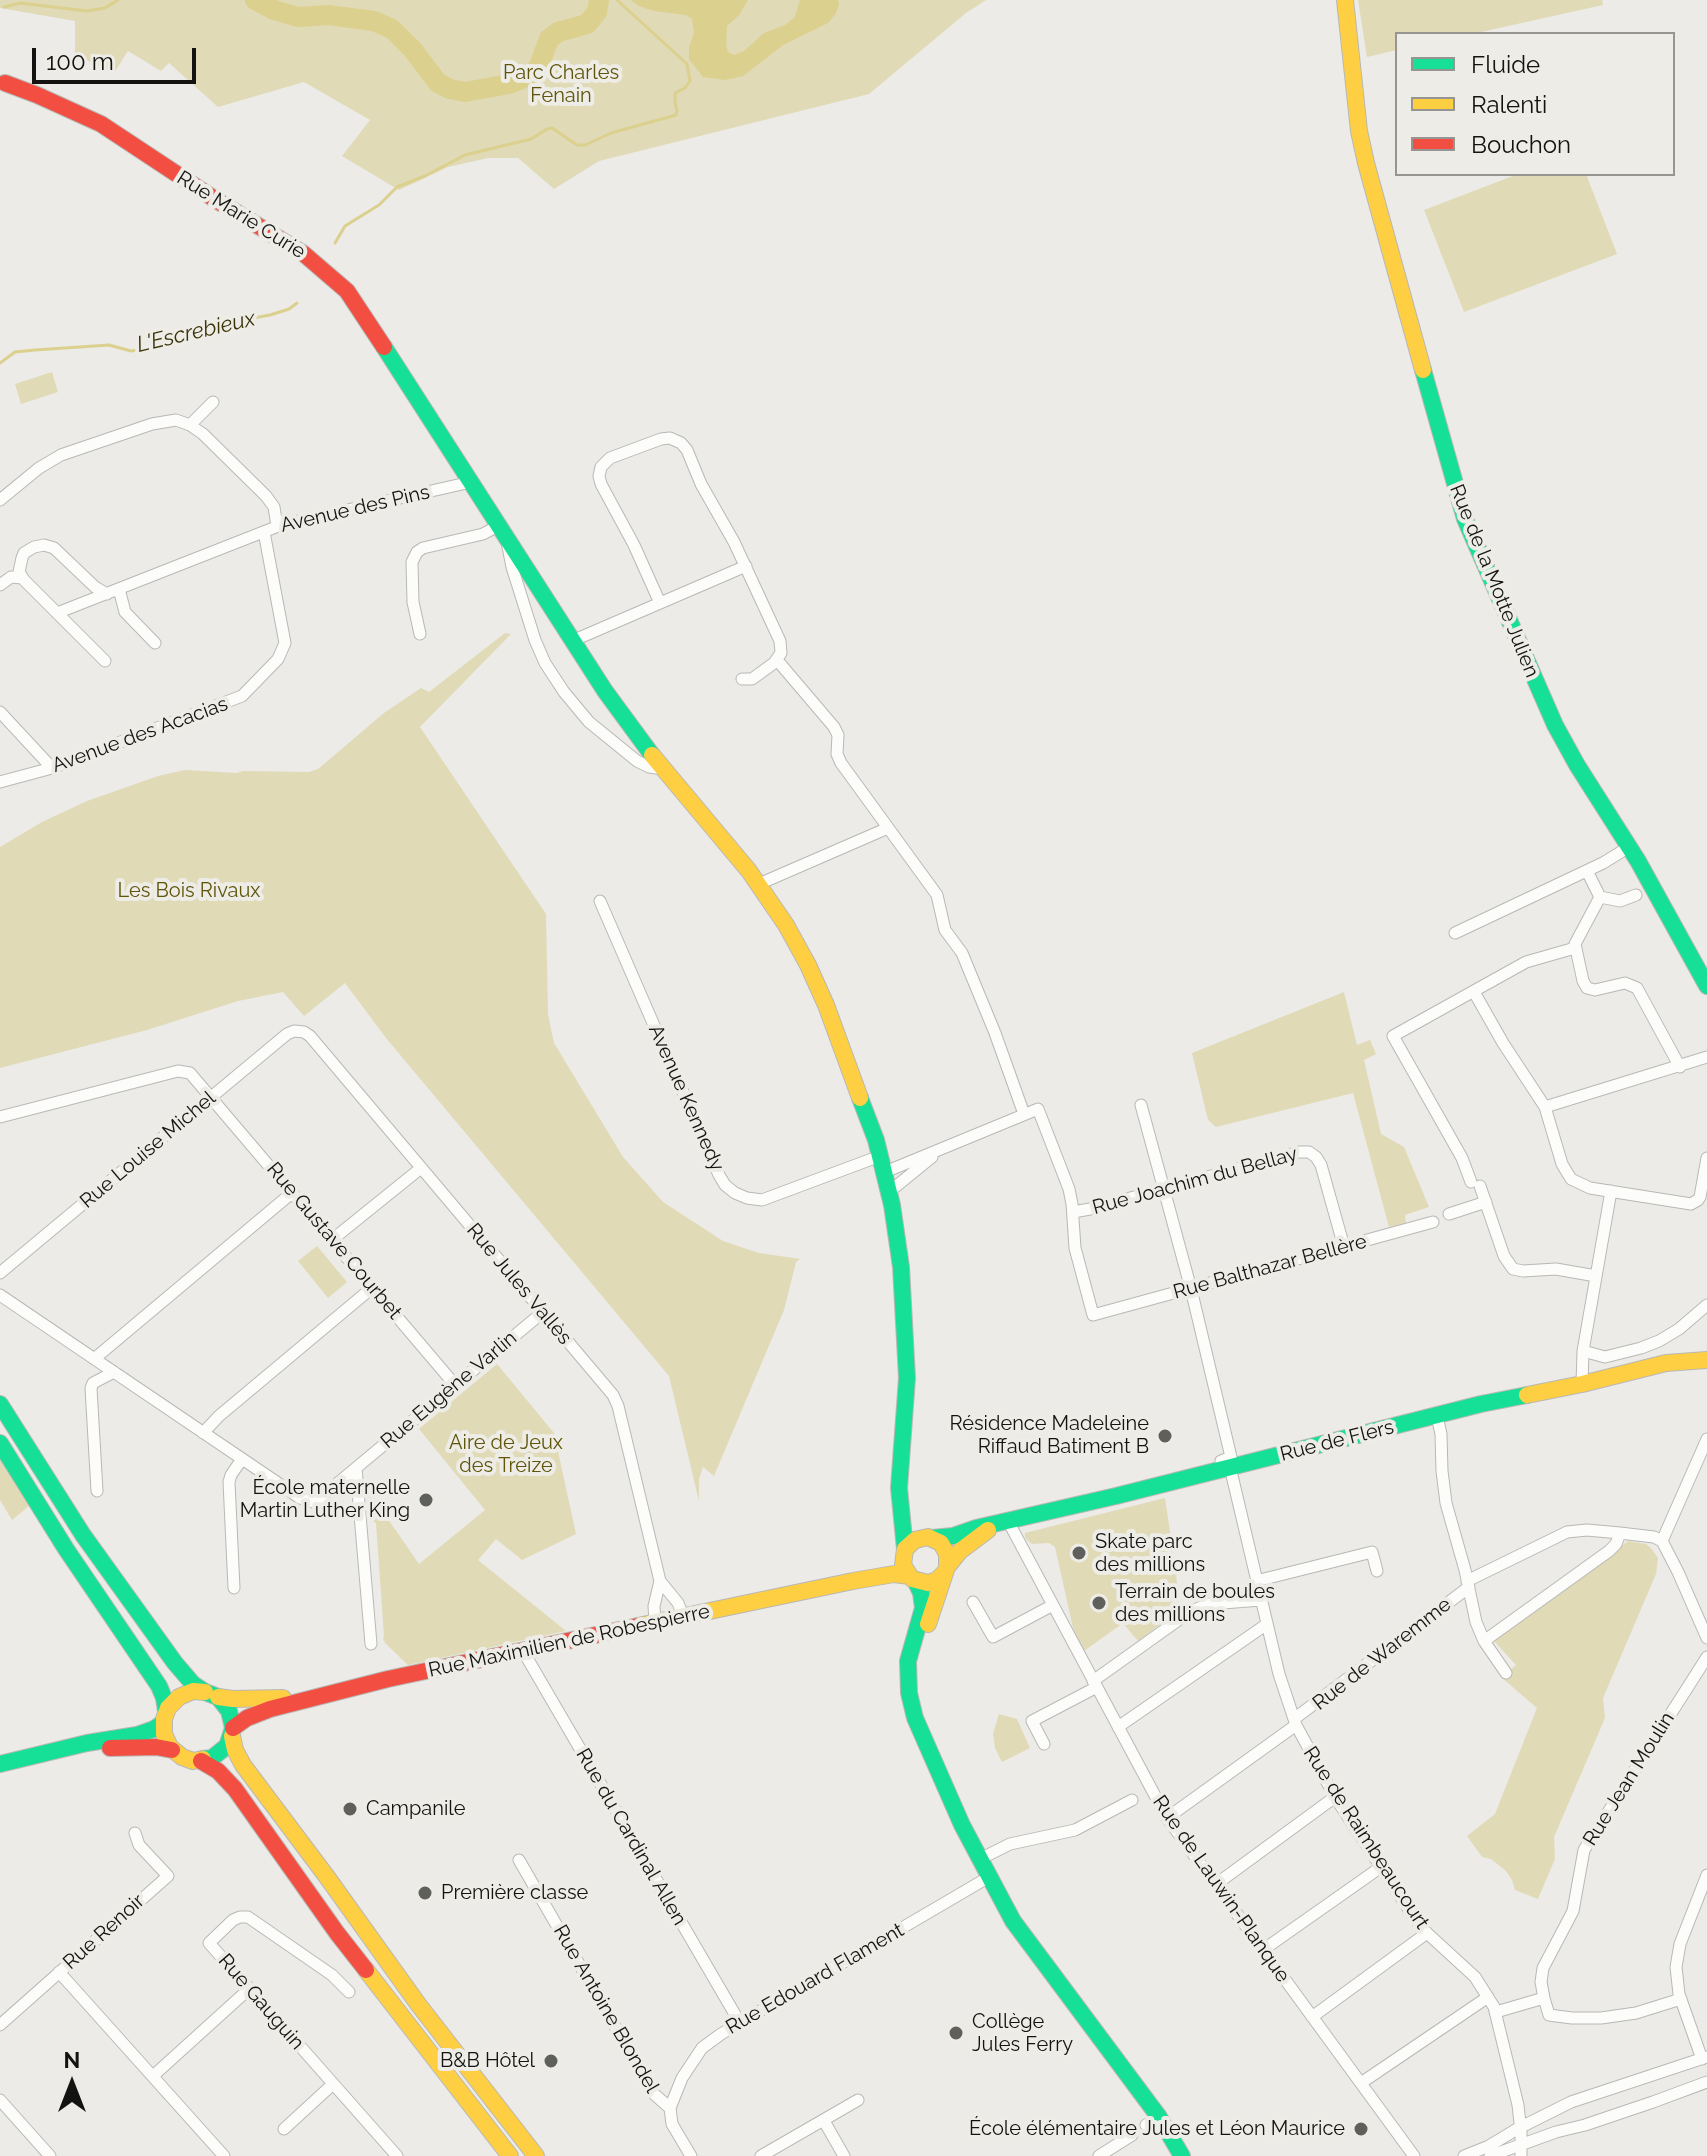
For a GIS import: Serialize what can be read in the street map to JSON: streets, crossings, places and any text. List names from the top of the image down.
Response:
{
  "streets": {
    "main road": [
      "Rue Marie Curie",
      "Rue de la Motte Julien",
      "Rue de Flers",
      "Rue Maximilien de Robespierre"
    ],
    "street": [
      "Avenue des Pins",
      "Avenue des Acacias",
      "Avenue Kennedy",
      "Rue Louise Michel",
      "Rue Joachim du Bellay",
      "Rue Gustave Courbet",
      "Rue Balthazar Bellère",
      "Rue Jules Vallès",
      "Rue Eugène Varlin",
      "Rue de Waremme",
      "Rue Jean Moulin",
      "Rue du Cardinal Allen",
      "Rue de Raimbeaucourt",
      "Rue de Lauwin-Planque",
      "Rue Renoir",
      "Rue Edouard Flament",
      "Rue Gauguin",
      "Rue Antoine Blondel"
    ]
  },
  "crossings": [
    ["Rue Marie Curie", "Avenue des Pins"],
    ["Rue Marie Curie", "Avenue Kennedy"],
    ["Avenue des Pins", "Avenue des Acacias"],
    ["Avenue Kennedy", "Rue Joachim du Bellay"],
    ["Avenue Kennedy", "Rue Balthazar Bellère"],
    ["Rue Louise Michel", "Rue Gustave Courbet"],
    ["Rue Louise Michel", "Rue Jules Vallès"],
    ["Rue Joachim du Bellay", "Rue Balthazar Bellère"],
    ["Rue Gustave Courbet", "Rue Eugène Varlin"],
    ["Rue Jules Vallès", "Rue Eugène Varlin"],
    ["Rue Jules Vallès", "Rue Maximilien de Robespierre"],
    ["Rue de Flers", "Rue Maximilien de Robespierre"],
    ["Rue de Flers", "Rue de Raimbeaucourt"],
    ["Rue de Flers", "Rue de Lauwin-Planque"],
    ["Rue Maximilien de Robespierre", "Rue du Cardinal Allen"],
    ["Rue de Waremme", "Rue de Raimbeaucourt"],
    ["Rue de Waremme", "Rue de Lauwin-Planque"],
    ["Rue du Cardinal Allen", "Rue Edouard Flament"],
    ["Rue Edouard Flament", "Rue Antoine Blondel"]
  ],
  "water": ["L'Escrebieux"],
  "parks": ["Parc Charles Fenain", "Les Bois Rivaux", "Aire de Jeux des Treize"],
  "places": [
    "Résidence Madeleine Riffaud Batiment B",
    "École maternelle Martin Luther King",
    "Skate parc des millions",
    "Terrain de boules des millions",
    "Campanile",
    "Première classe",
    "Collège Jules Ferry",
    "B&B Hôtel",
    "École élémentaire Jules et Léon Maurice"
  ],
  "legend": ["Fluide", "Ralenti", "Bouchon"],
  "scale_bar": "100 m",
  "north": "top"
}
